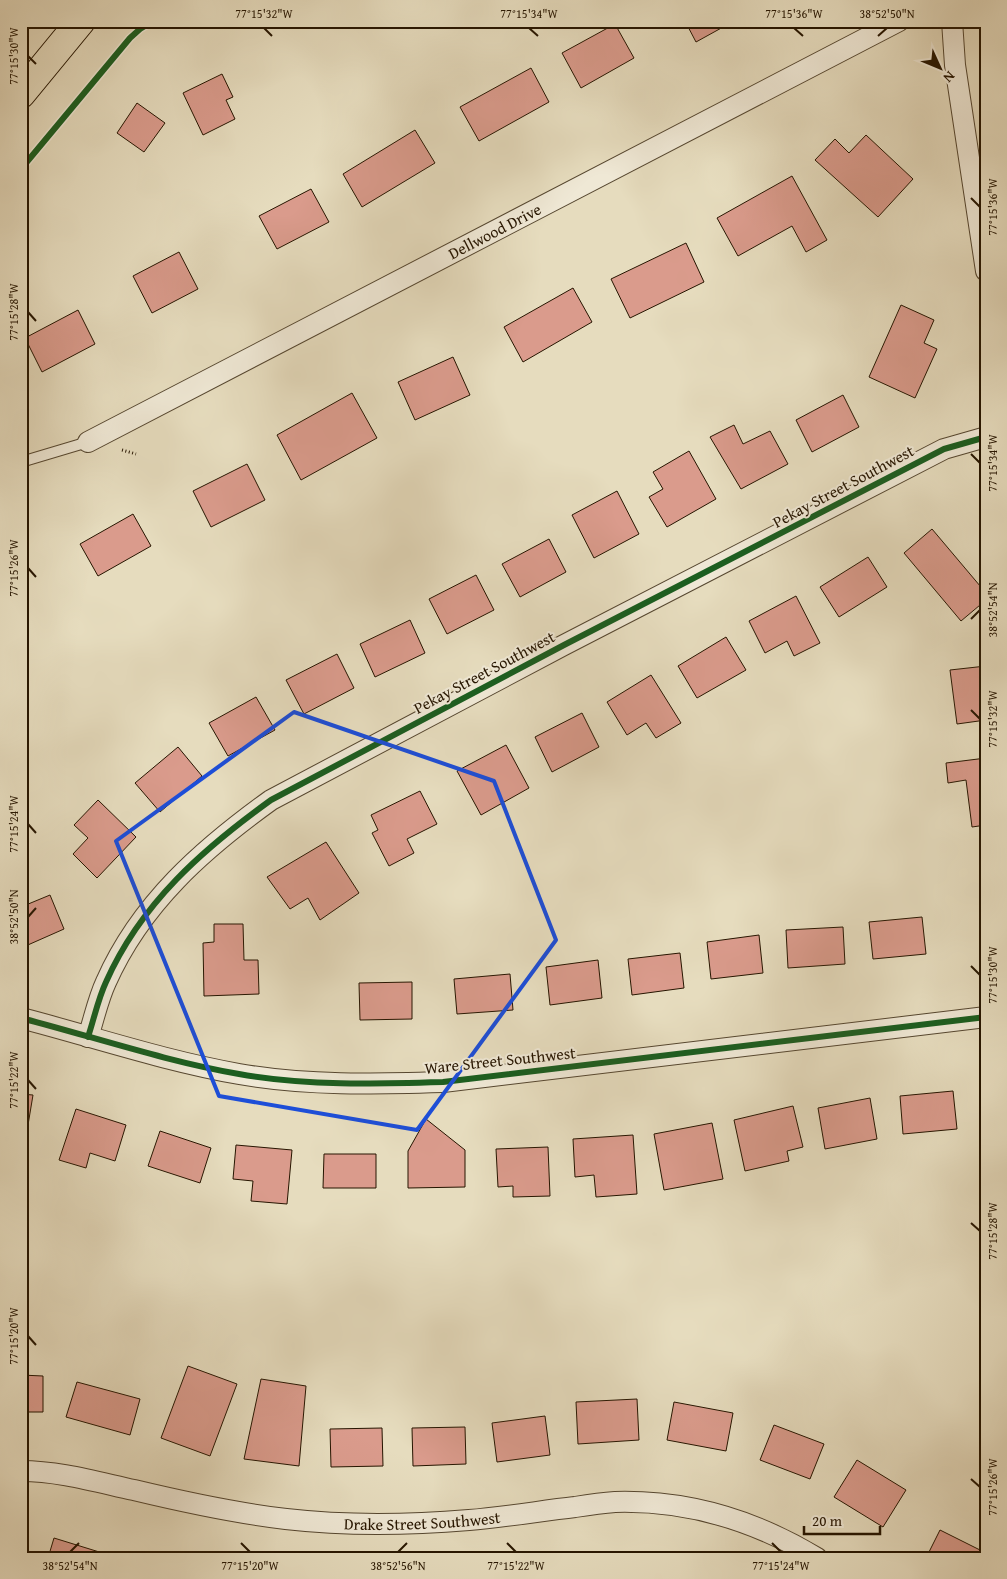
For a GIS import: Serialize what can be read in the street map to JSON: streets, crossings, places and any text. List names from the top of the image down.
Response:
{
  "streets": {
    "street": [
      "Dellwood Drive",
      "Pekay Street Southwest",
      "Ware Street Southwest",
      "Drake Street Southwest"
    ]
  },
  "crossings": [
    ["Pekay Street Southwest", "Ware Street Southwest"]
  ],
  "scale_bar": "20 m",
  "north": "bottom right",
  "coordinates": [
    "77°15'32\"W",
    "77°15'34\"W",
    "77°15'36\"W",
    "38°52'50\"N",
    "77°15'30\"W",
    "77°15'28\"W",
    "77°15'26\"W",
    "38°52'54\"N",
    "77°15'24\"W",
    "77°15'22\"W",
    "77°15'20\"W",
    "38°52'56\"N"
  ]
}
